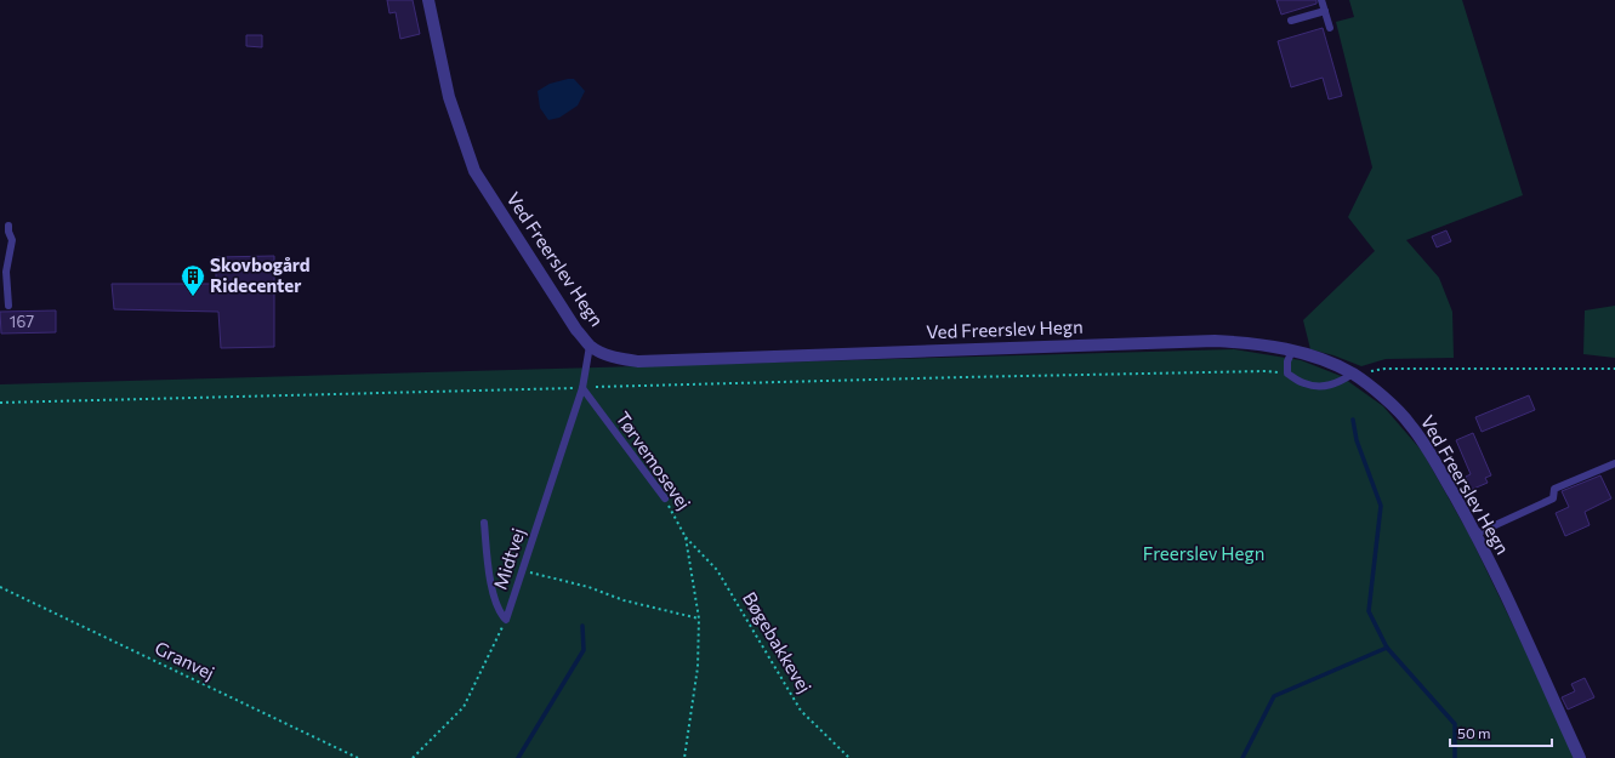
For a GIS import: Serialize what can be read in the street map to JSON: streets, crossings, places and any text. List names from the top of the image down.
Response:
{
  "streets": {
    "street": ["Ved Freerslev Hegn"],
    "lane": ["Tørvemosevej", "Midtvej"],
    "path": ["Bøgebakkevej", "Granvej"]
  },
  "crossings": [
    ["Ved Freerslev Hegn", "Midtvej"],
    ["Tørvemosevej", "Midtvej"],
    ["Tørvemosevej", "Bøgebakkevej"]
  ],
  "parks": ["Freerslev Hegn"],
  "places": {
    "building": ["Skovbogård Ridecenter"]
  },
  "house_numbers": ["167"],
  "scale_bar": "50 m"
}
